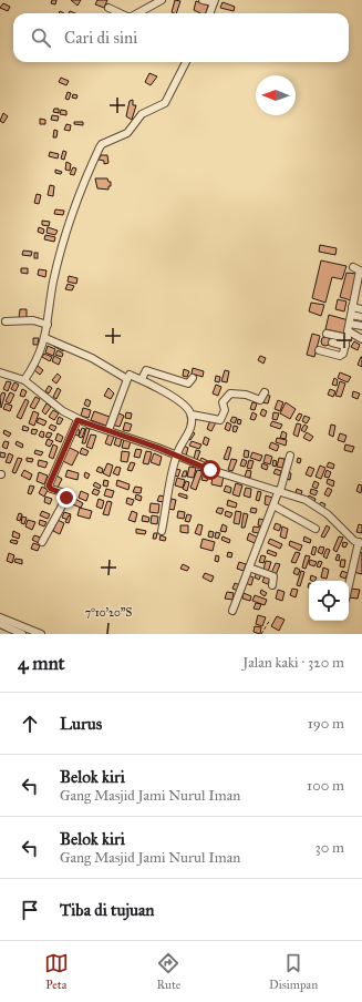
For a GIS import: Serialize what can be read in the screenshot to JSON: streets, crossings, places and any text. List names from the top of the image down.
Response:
{
  "north": "left",
  "page": {
    "search": "Cari di sini",
    "heading": ["4 mnt", "Jalan kaki · 320 m"],
    "list": [
      ["Lurus", "190 m"],
      ["Belok kiri", "Gang Masjid Jami Nurul Iman", "100 m"],
      ["Belok kiri", "Gang Masjid Jami Nurul Iman", "30 m"],
      "Tiba di tujuan"
    ],
    "nav": ["Peta", "Rute", "Disimpan"]
  },
  "coordinates": ["7°10'20\"S"]
}
